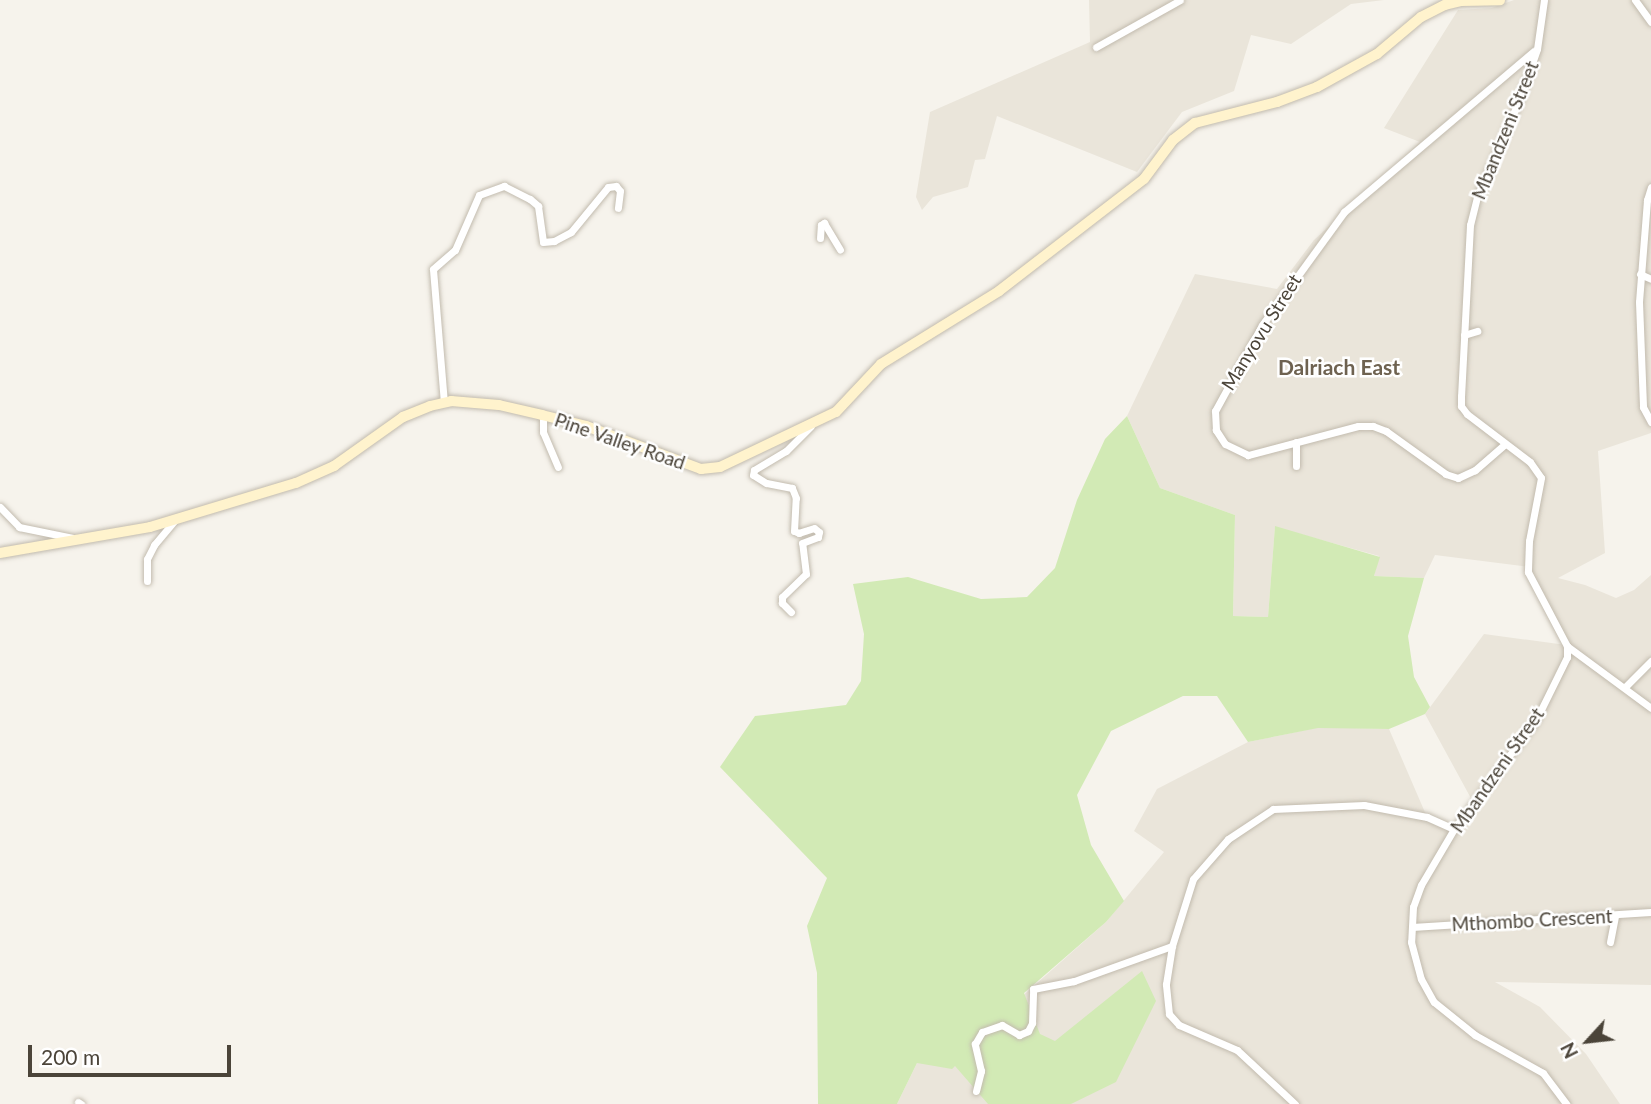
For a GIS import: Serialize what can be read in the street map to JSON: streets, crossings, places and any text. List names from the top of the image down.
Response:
{
  "streets": {
    "main road": ["Pine Valley Road"],
    "street": ["Mbandzeni Street", "Manyovu Street", "Mthombo Crescent"]
  },
  "crossings": [
    ["Mbandzeni Street", "Manyovu Street"],
    ["Mbandzeni Street", "Mthombo Crescent"]
  ],
  "districts": ["Dalriach East"],
  "scale_bar": "200 m",
  "north": "bottom left"
}
